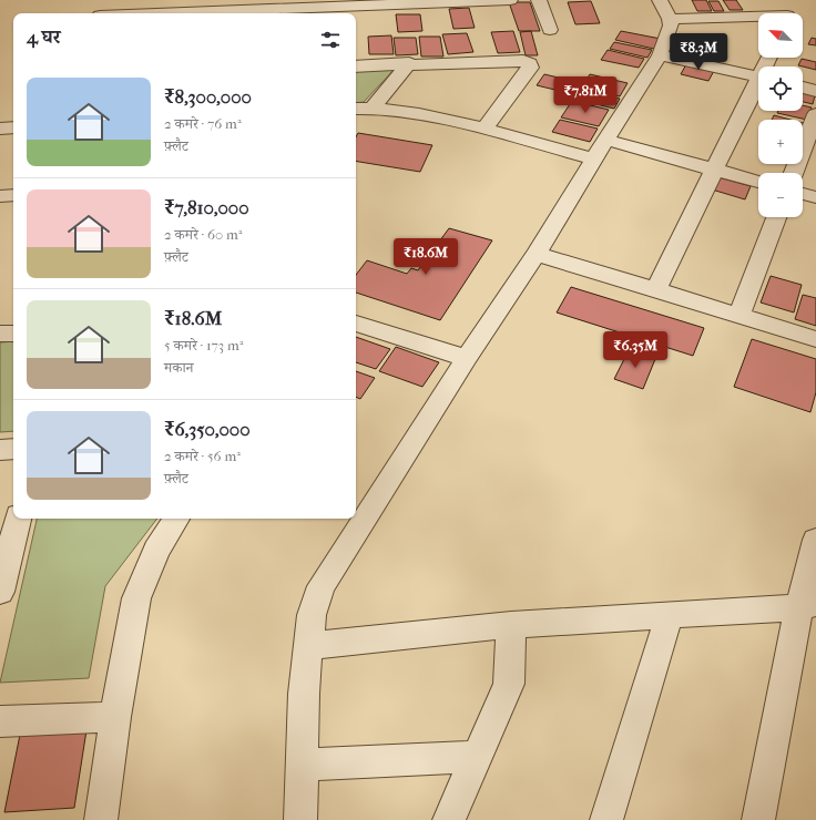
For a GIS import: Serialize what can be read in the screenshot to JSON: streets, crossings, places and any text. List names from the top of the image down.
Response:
{
  "north": "top left",
  "page": {
    "map_buttons": ["+", "−"],
    "heading": "4 घर",
    "price": [
      "₹8.3M",
      "₹7.81M",
      "₹18.6M",
      "₹6.35M"
    ],
    "list": [
      {
        "name": "₹8,300,000",
        "note": "2 कमरे · 76 m² · फ़्लैट"
      },
      {
        "name": "₹7,810,000",
        "note": "2 कमरे · 60 m² · फ़्लैट"
      },
      {
        "name": "₹18.6M",
        "note": "5 कमरे · 173 m² · मकान"
      },
      {
        "name": "₹6,350,000",
        "note": "2 कमरे · 56 m² · फ़्लैट"
      }
    ]
  }
}
